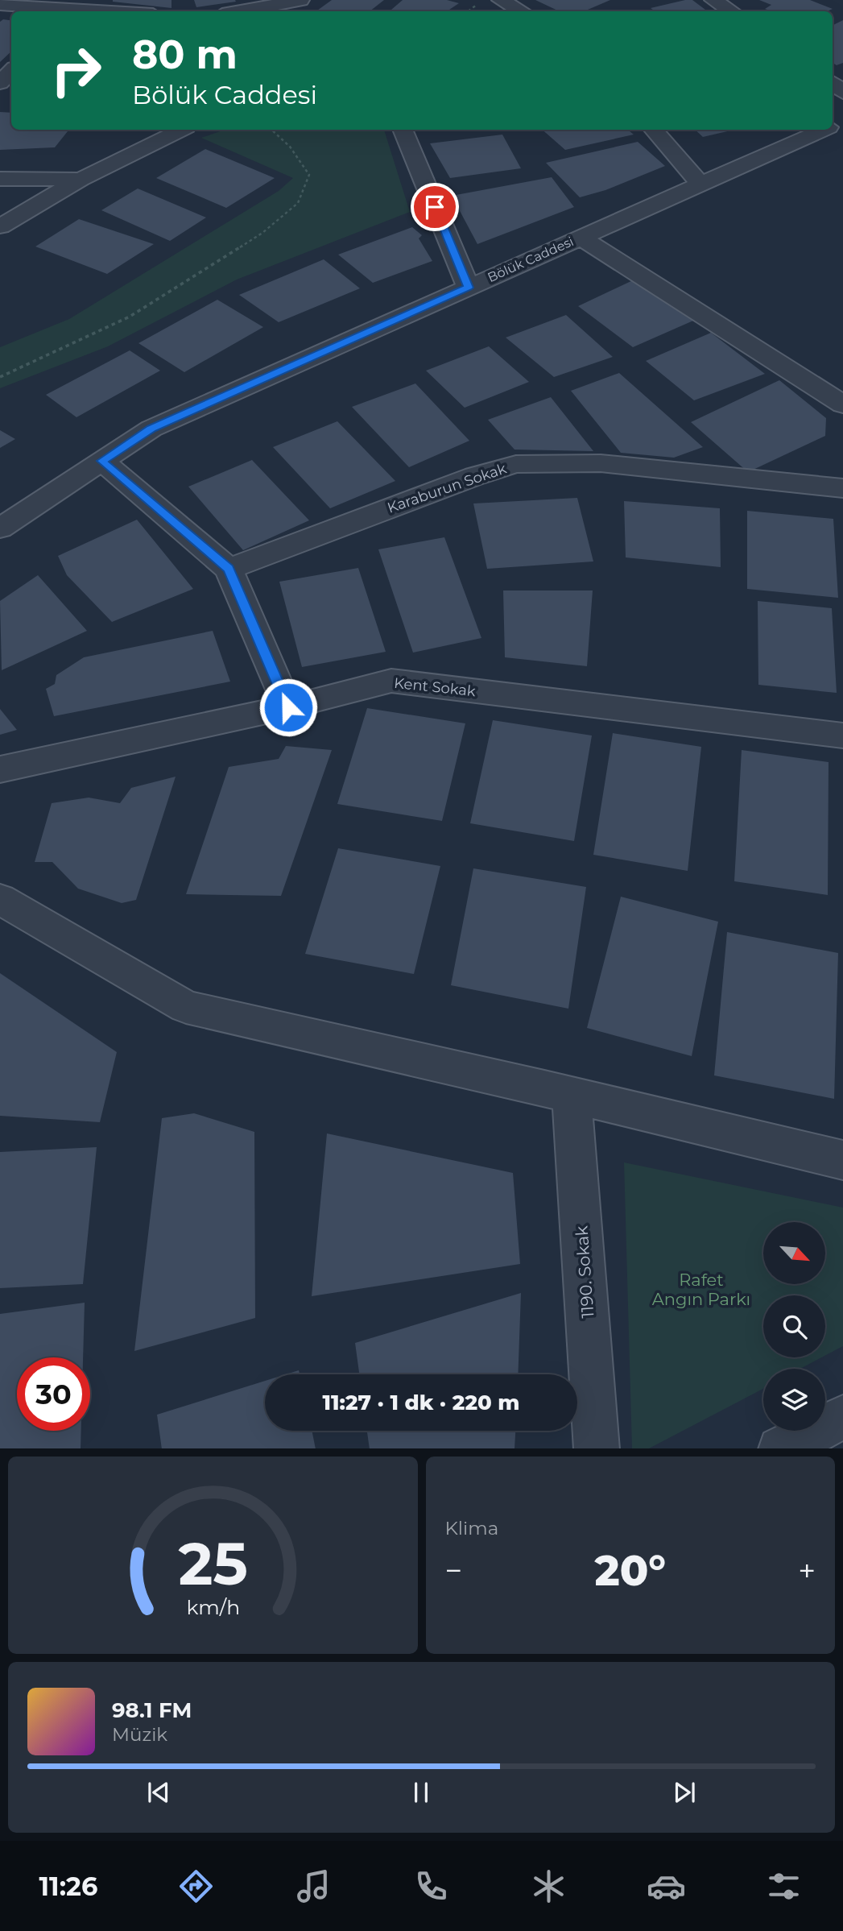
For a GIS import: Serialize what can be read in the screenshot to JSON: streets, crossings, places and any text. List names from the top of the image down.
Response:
{
  "streets": {
    "street": [
      "Bölük Caddesi",
      "Karaburun Sokak",
      "Kent Sokak",
      "1190. Sokak"
    ]
  },
  "parks": ["Rafet Angın Parkı"],
  "north": "bottom right",
  "page": {
    "turn": ["80 m", "Bölük Caddesi"],
    "limit": "30",
    "trip": "11:27 · 1 dk · 220 m",
    "tile": "Klima",
    "heat": ["−", "20°", "+"],
    "song": ["98.1 FM", "Müzik"],
    "tabs": "11:26",
    "gauge": ["25", "km/h"]
  }
}
